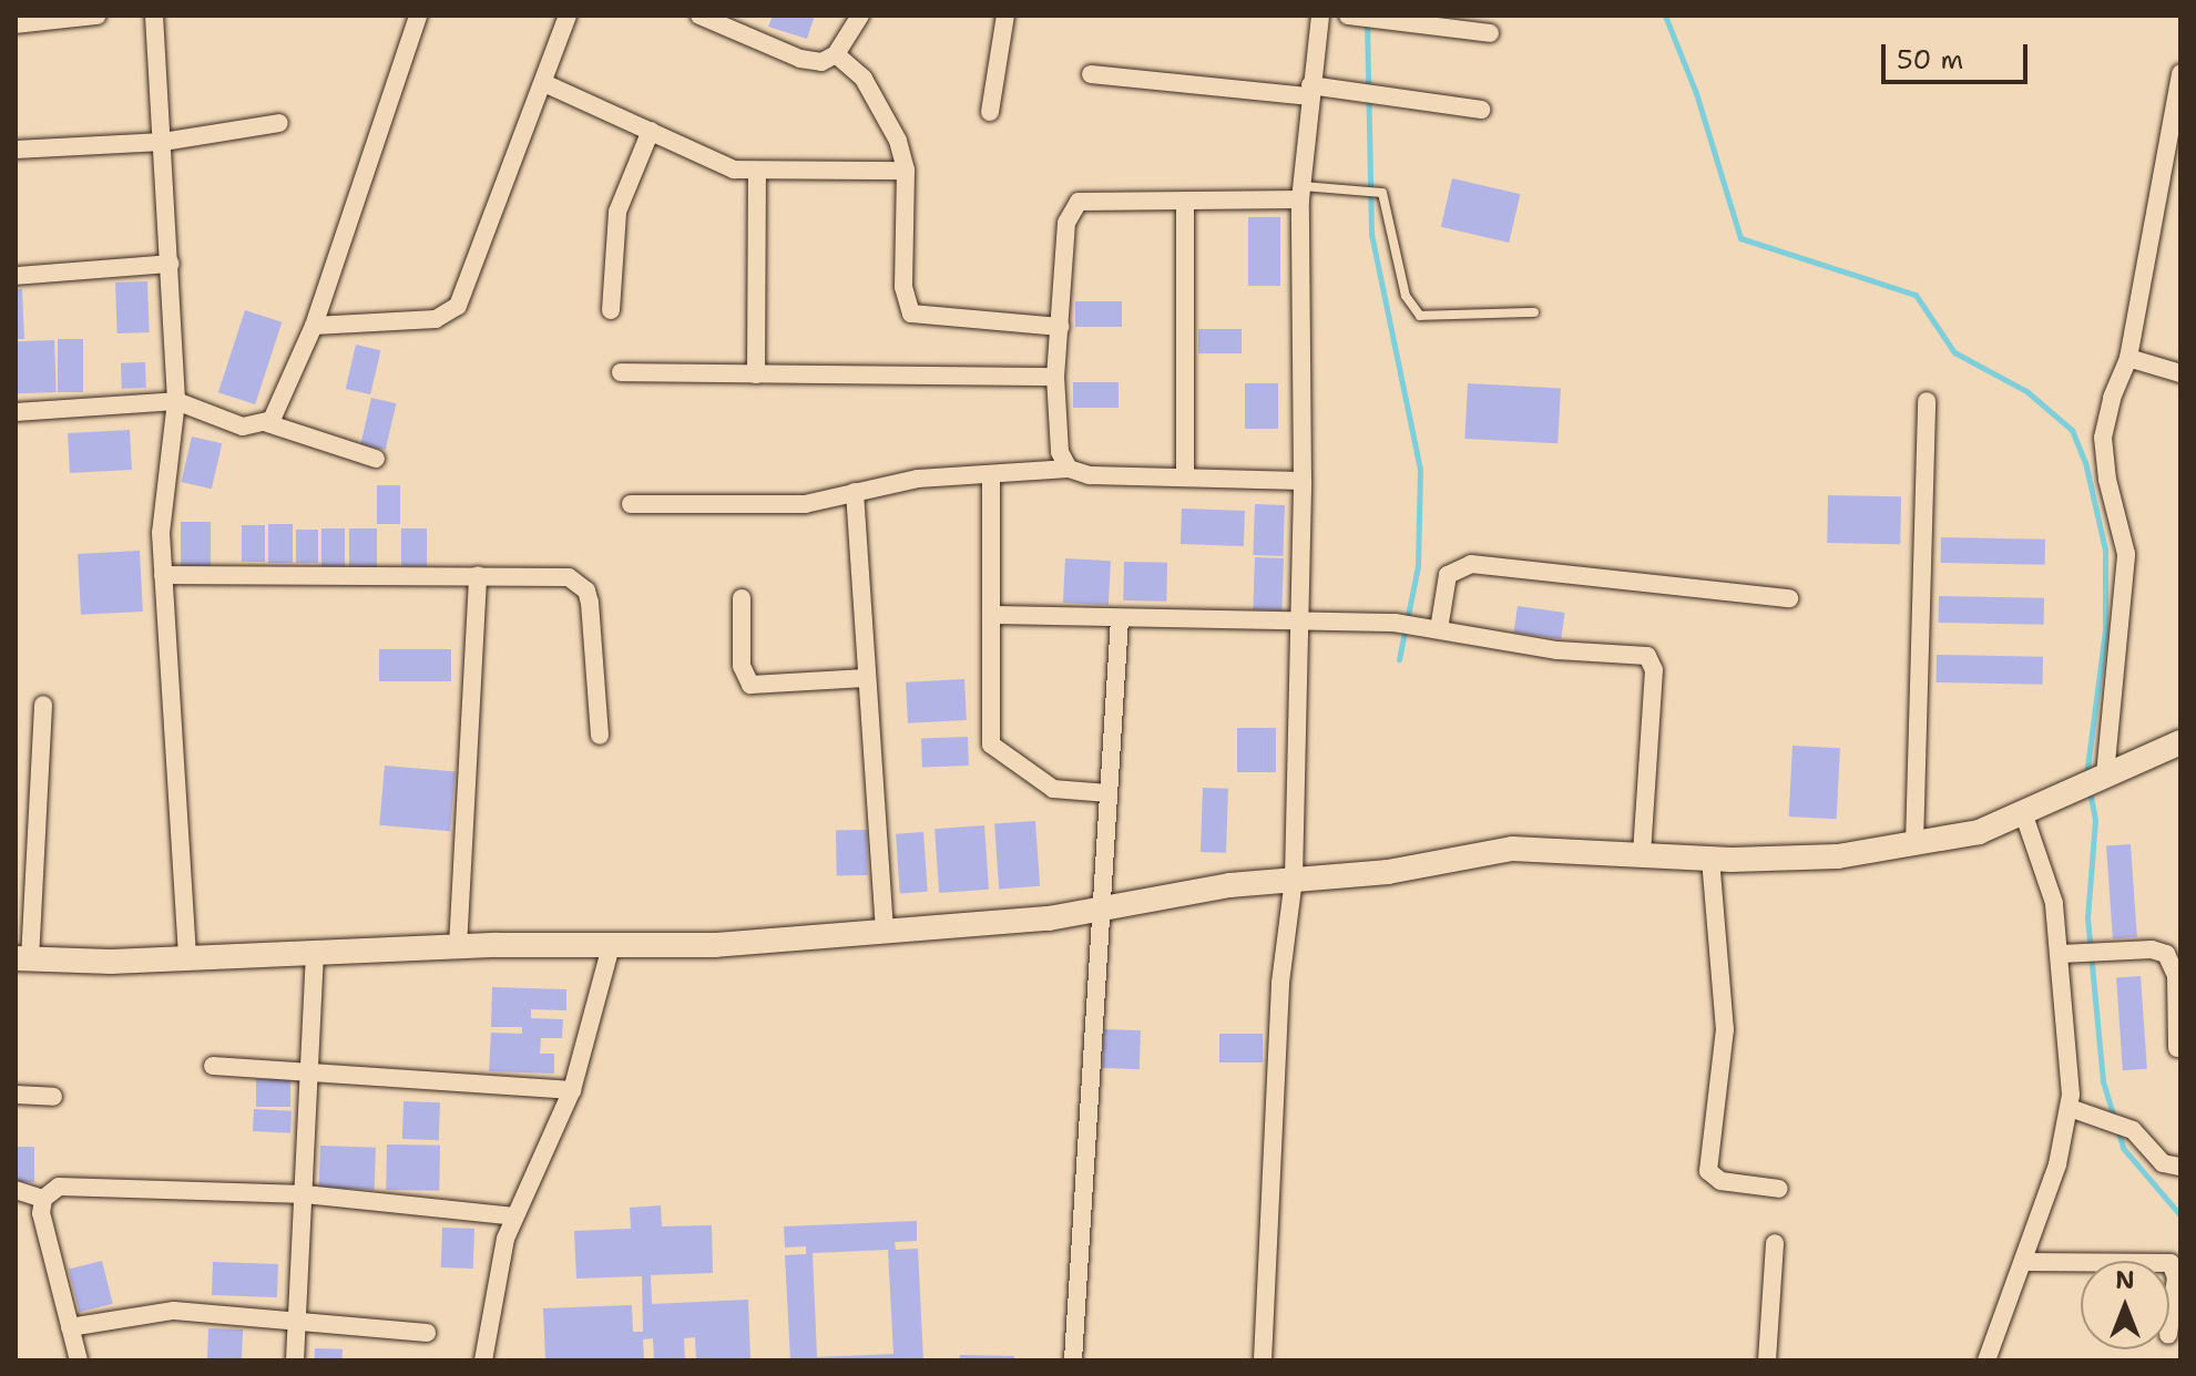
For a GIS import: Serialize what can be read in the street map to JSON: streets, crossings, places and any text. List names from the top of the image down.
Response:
{
  "scale_bar": "50 m",
  "north": "top"
}
